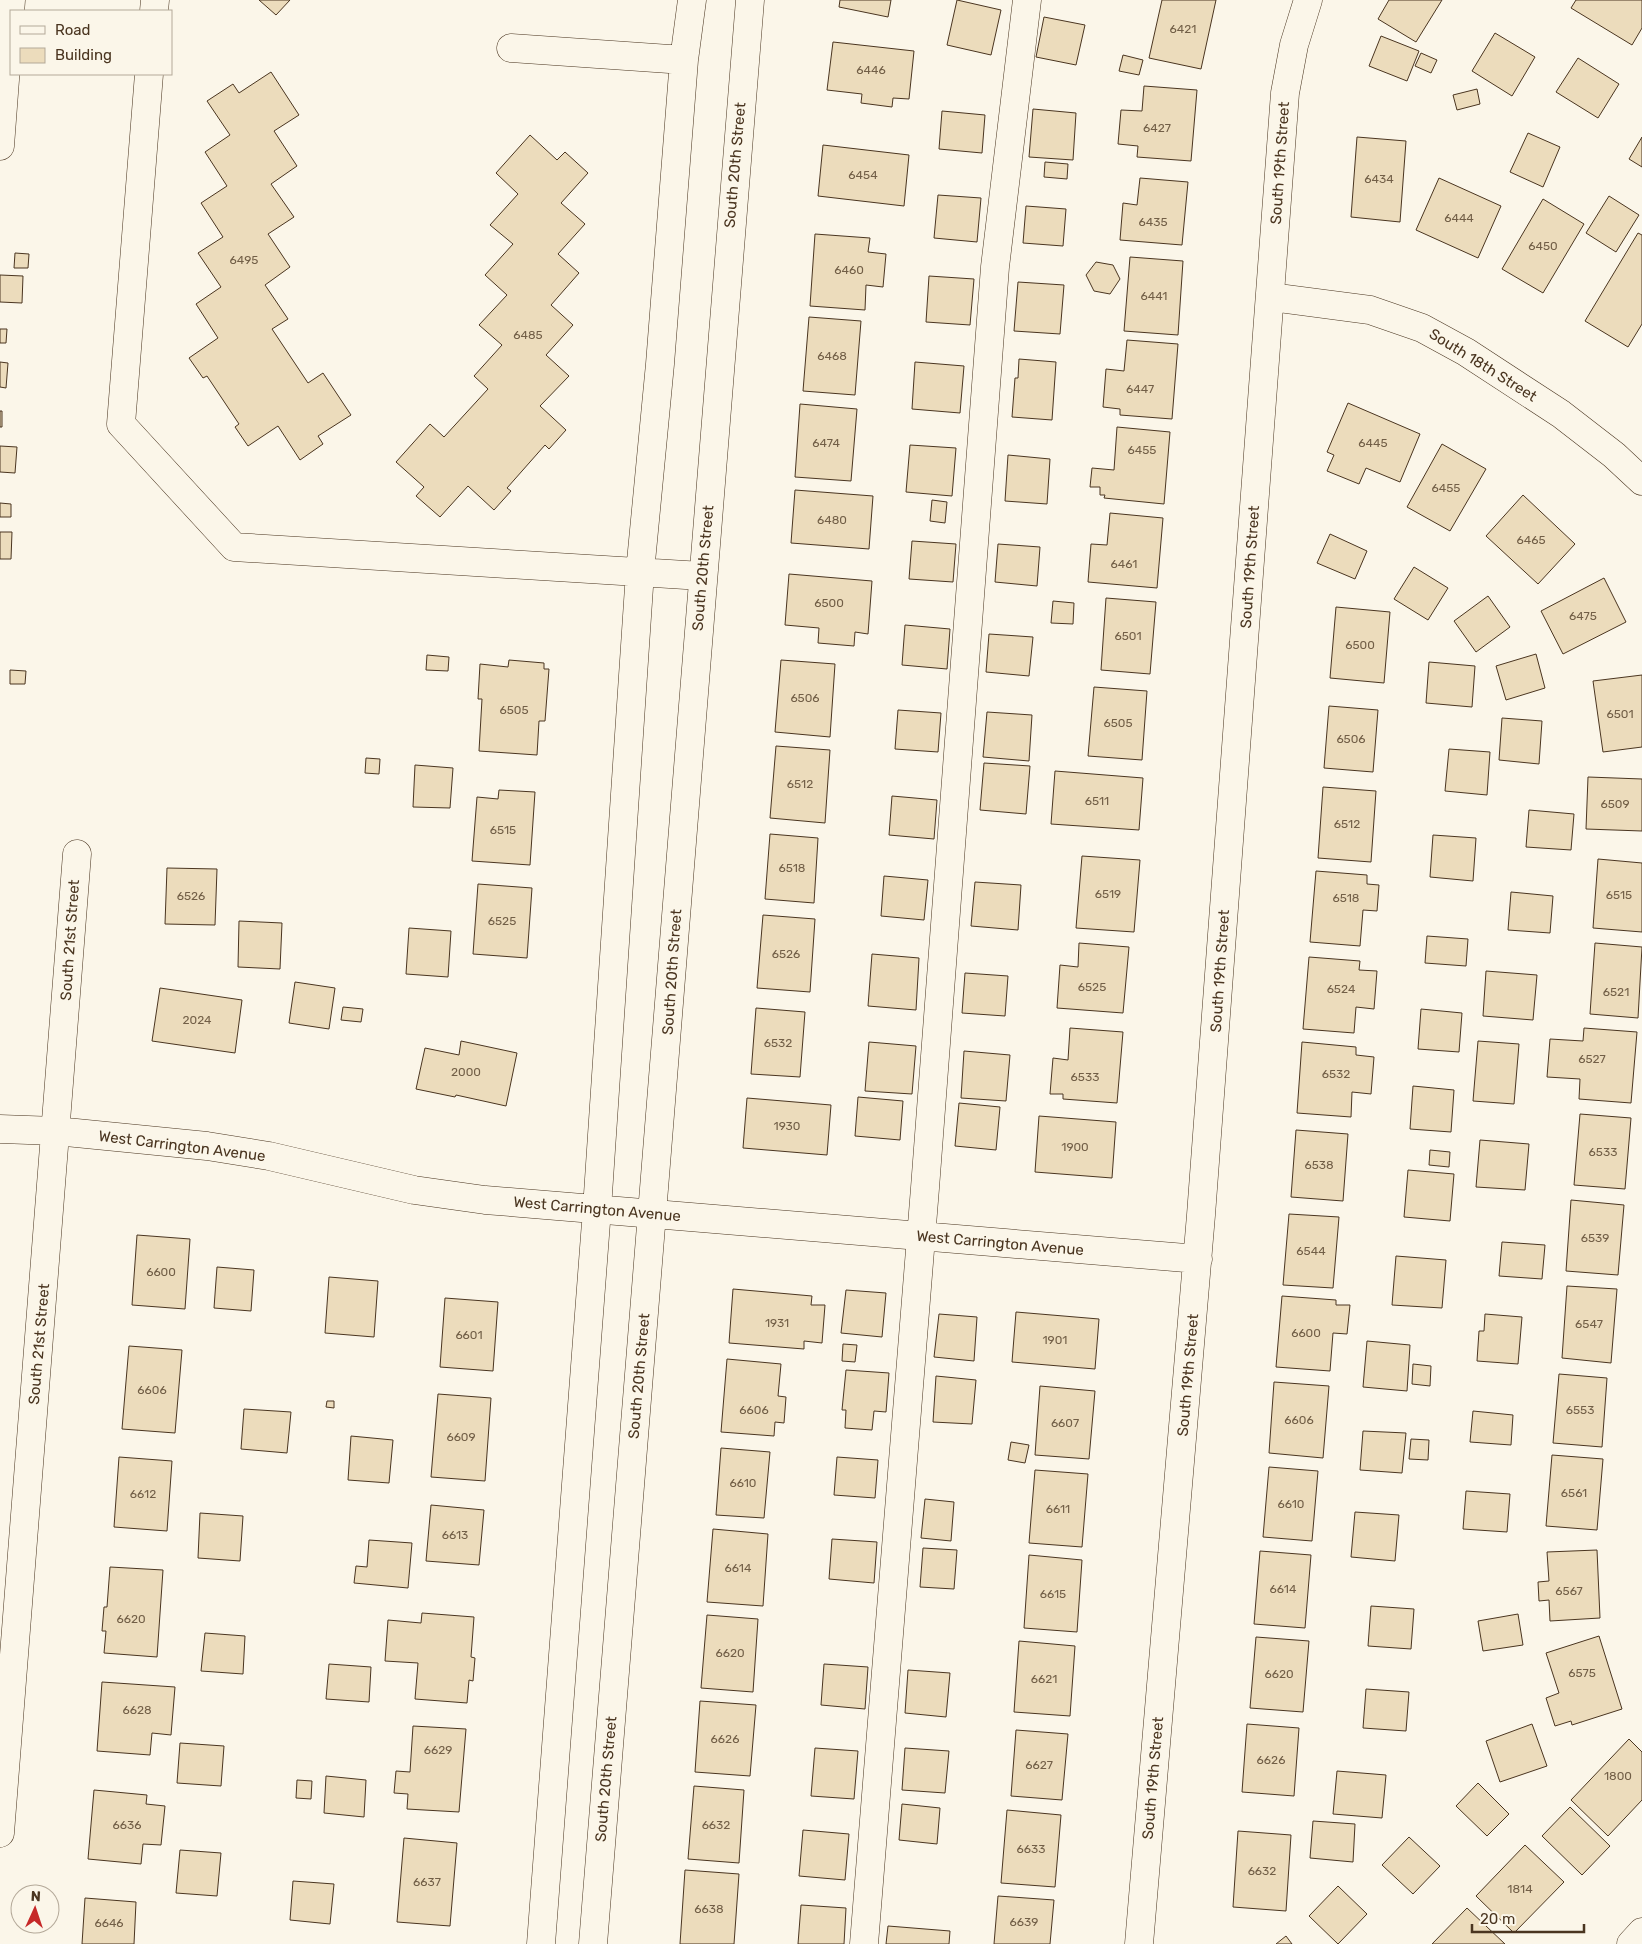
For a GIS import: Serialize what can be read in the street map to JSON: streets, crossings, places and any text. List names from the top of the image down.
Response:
{
  "streets": {
    "street": [
      "South 19th Street",
      "South 20th Street",
      "South 18th Street",
      "South 21st Street",
      "West Carrington Avenue"
    ]
  },
  "crossings": [
    ["South 19th Street", "South 18th Street"],
    ["South 19th Street", "West Carrington Avenue"],
    ["South 20th Street", "West Carrington Avenue"],
    ["South 21st Street", "West Carrington Avenue"]
  ],
  "house_numbers": [
    "6421",
    "6446",
    "6427",
    "6454",
    "6434",
    "6444",
    "6435",
    "6450",
    "6495",
    "6460",
    "6441",
    "6485",
    "6468",
    "6447",
    "6474",
    "6445",
    "6455",
    "6455",
    "6480",
    "6465",
    "6461",
    "6500",
    "6475",
    "6501",
    "6500",
    "6506",
    "6505",
    "6501",
    "6505",
    "6506",
    "6512",
    "6511",
    "6509",
    "6512",
    "6515",
    "6518",
    "6519",
    "6515",
    "6526",
    "6518",
    "6525",
    "6526",
    "6525",
    "6524",
    "6521",
    "2024",
    "6532",
    "6527",
    "2000",
    "6532",
    "6533",
    "1930",
    "1900",
    "6533",
    "6538",
    "6539",
    "6544",
    "6600",
    "1931",
    "6547",
    "6600",
    "6601",
    "1901",
    "6606",
    "6606",
    "6553",
    "6606",
    "6607",
    "6609",
    "6610",
    "6561",
    "6612",
    "6610",
    "6611",
    "6613",
    "6614",
    "6614",
    "6567",
    "6615",
    "6620",
    "6620",
    "6575",
    "6620",
    "6621",
    "6628",
    "6626",
    "6629",
    "6626",
    "6627",
    "1800",
    "6636",
    "6632",
    "6633",
    "6632",
    "6637",
    "1814",
    "6638",
    "6639",
    "6646"
  ],
  "legend": ["Road", "Building"],
  "scale_bar": "20 m",
  "north": "top"
}
